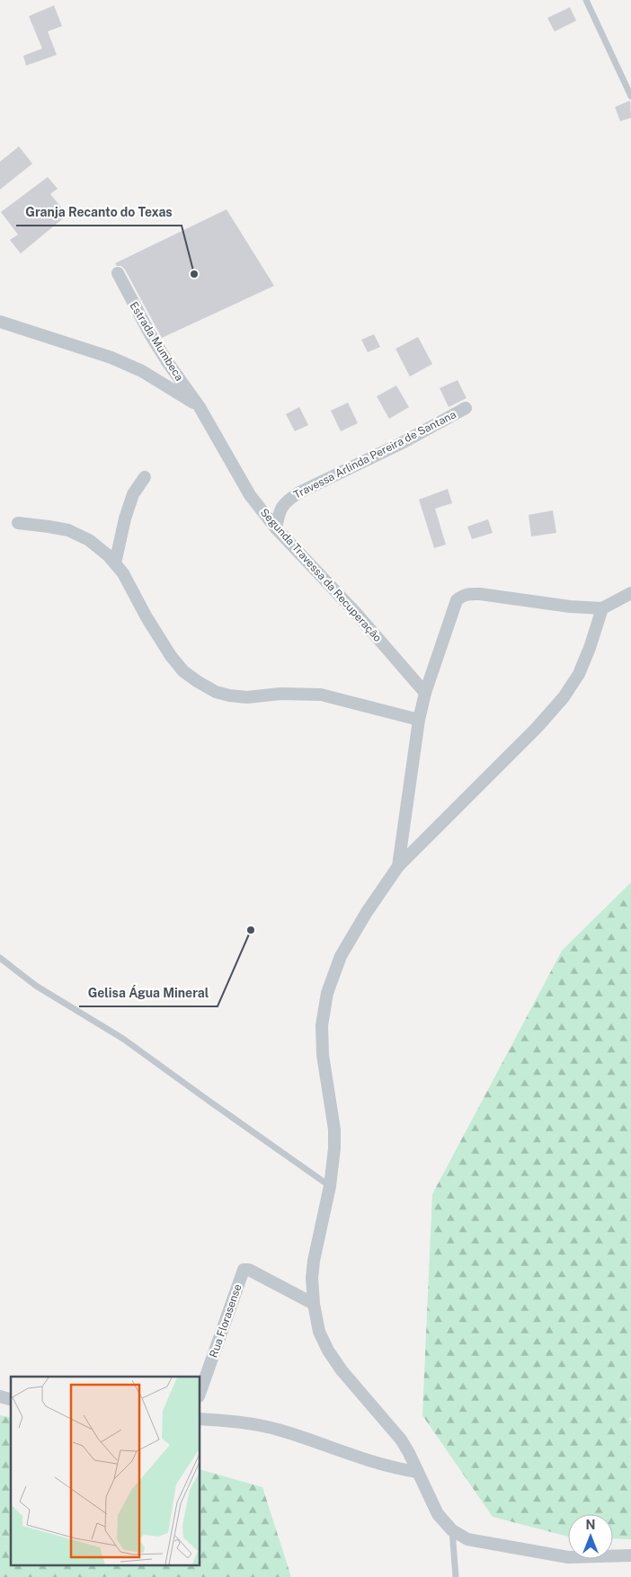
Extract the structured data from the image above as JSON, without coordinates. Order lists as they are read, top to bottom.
{
  "streets": {
    "street": [
      "Estrada Mumbeca",
      "Travessa Arlinda Pereira de Santana",
      "Segunda Travessa da Recuperação",
      "Rua Florasense"
    ]
  },
  "crossings": [
    ["Estrada Mumbeca", "Segunda Travessa da Recuperação"],
    ["Travessa Arlinda Pereira de Santana", "Segunda Travessa da Recuperação"]
  ],
  "places": ["Granja Recanto do Texas", "Gelisa Água Mineral"],
  "north": "top"
}
